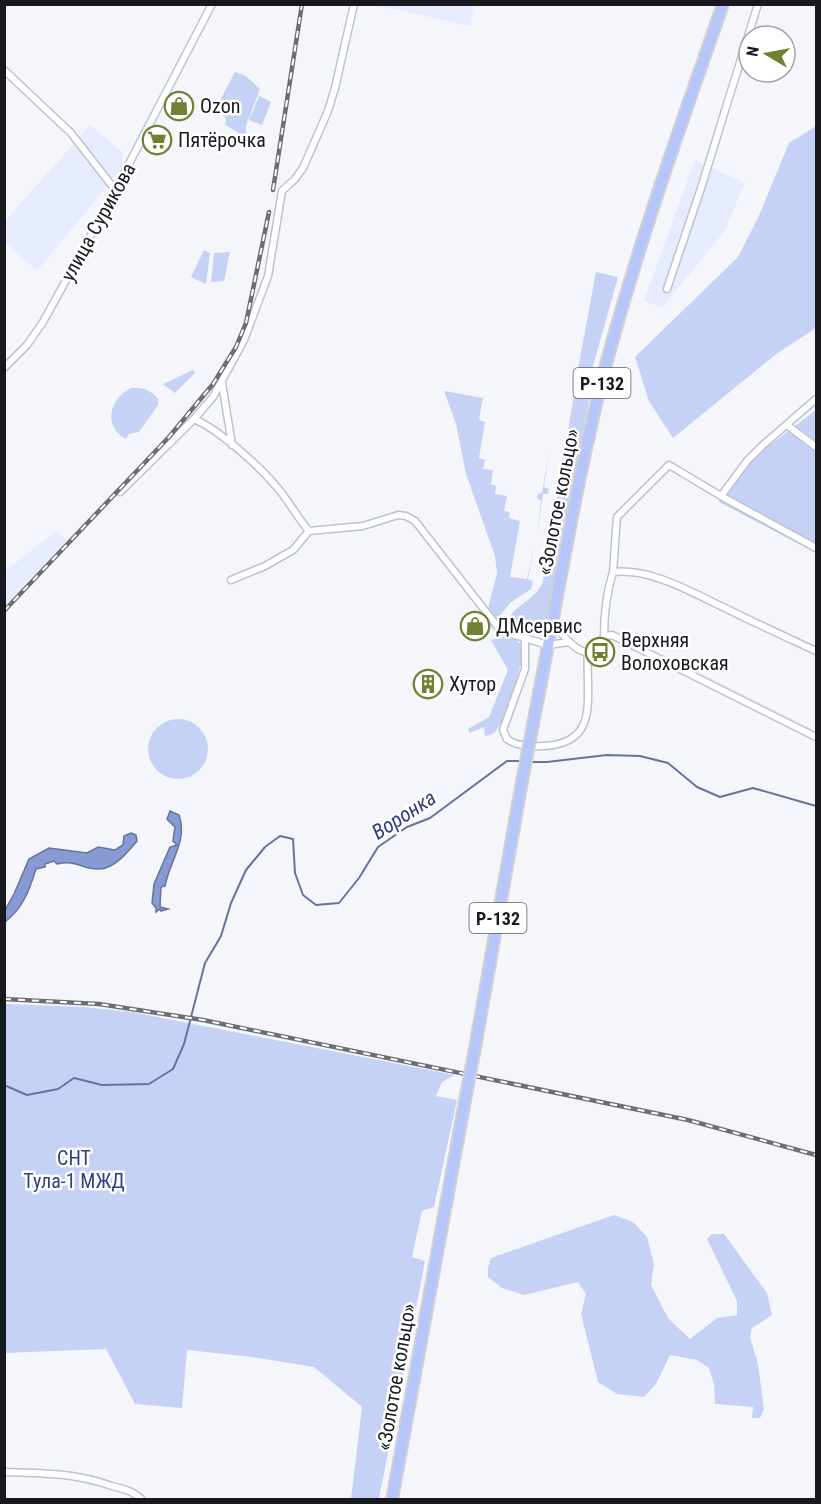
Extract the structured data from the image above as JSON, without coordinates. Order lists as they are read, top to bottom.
{
  "streets": {
    "main road": ["Р-132", "«Золотое кольцо»"],
    "street": ["улица Сурикова"]
  },
  "water": ["Воронка"],
  "parks": ["СНТ Тула-1 МЖД"],
  "places": {
    "shop": ["Ozon", "ДМсервис"],
    "supermarket": ["Пятёрочка"],
    "bus stop": ["Верхняя Волоховская"],
    "building": ["Хутор"]
  },
  "north": "left"
}
